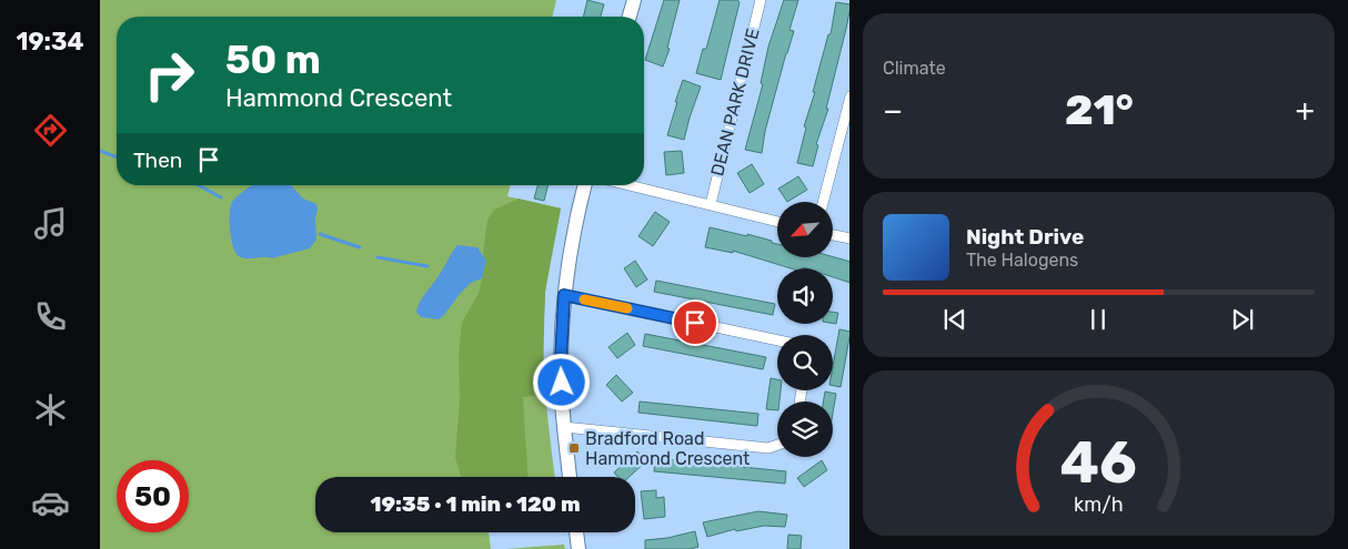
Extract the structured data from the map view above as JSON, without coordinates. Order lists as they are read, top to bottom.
{
  "streets": {
    "street": ["DEAN PARK DRIVE"]
  },
  "places": {
    "transit": ["Bradford Road Hammond Crescent"]
  },
  "north": "bottom left",
  "page": {
    "tabs": "19:34",
    "tile": "Climate",
    "turn": ["50 m", "Hammond Crescent"],
    "heat": ["−", "21°", "+"],
    "then": "Then",
    "song": ["Night Drive", "The Halogens"],
    "limit": "50",
    "trip": "19:35 · 1 min · 120 m",
    "gauge": ["46", "km/h"]
  }
}
